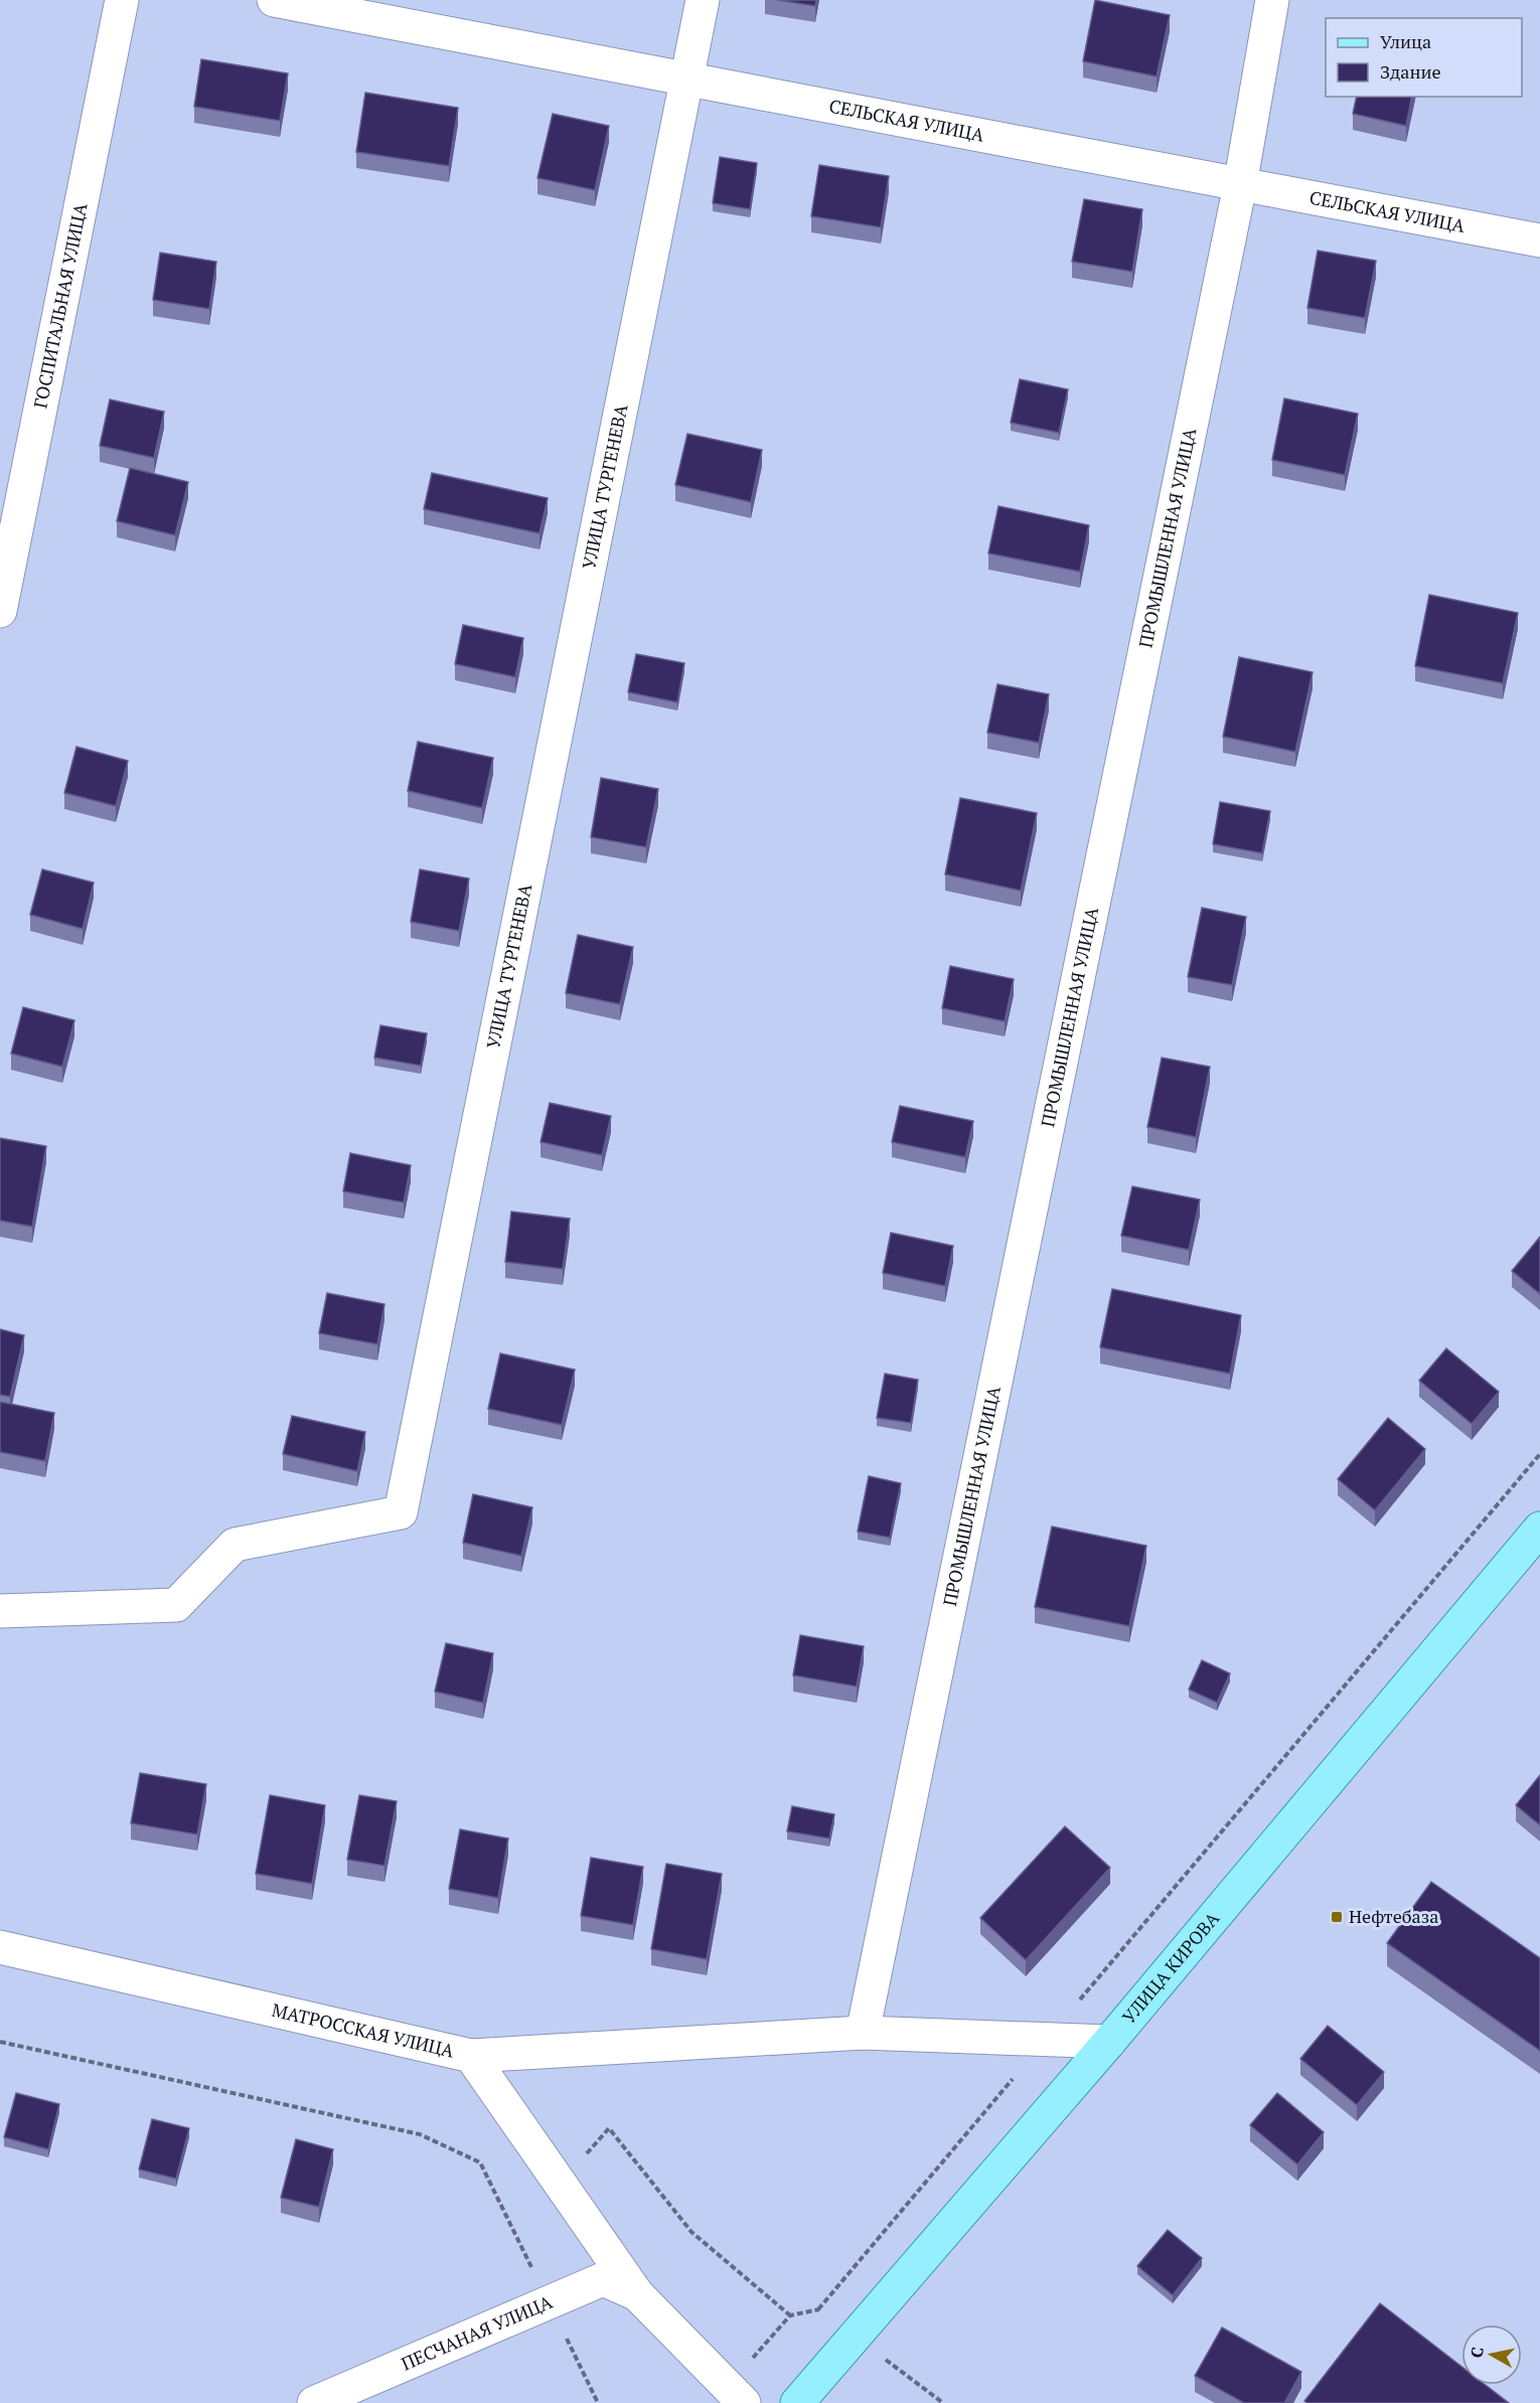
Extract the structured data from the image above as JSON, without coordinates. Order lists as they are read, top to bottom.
{
  "streets": {
    "main road": ["УЛИЦА КИРОВА"],
    "street": [
      "СЕЛЬСКАЯ УЛИЦА",
      "ГОСПИТАЛЬНАЯ УЛИЦА",
      "УЛИЦА ТУРГЕНЕВА",
      "ПРОМЫШЛЕННАЯ УЛИЦА",
      "МАТРОССКАЯ УЛИЦА",
      "ПЕСЧАНАЯ УЛИЦА"
    ]
  },
  "crossings": [
    ["СЕЛЬСКАЯ УЛИЦА", "УЛИЦА ТУРГЕНЕВА"],
    ["СЕЛЬСКАЯ УЛИЦА", "ПРОМЫШЛЕННАЯ УЛИЦА"],
    ["МАТРОССКАЯ УЛИЦА", "ПЕСЧАНАЯ УЛИЦА"]
  ],
  "places": {
    "transit": ["Нефтебаза"]
  },
  "legend": ["Улица", "Здание"],
  "north": "left"
}
